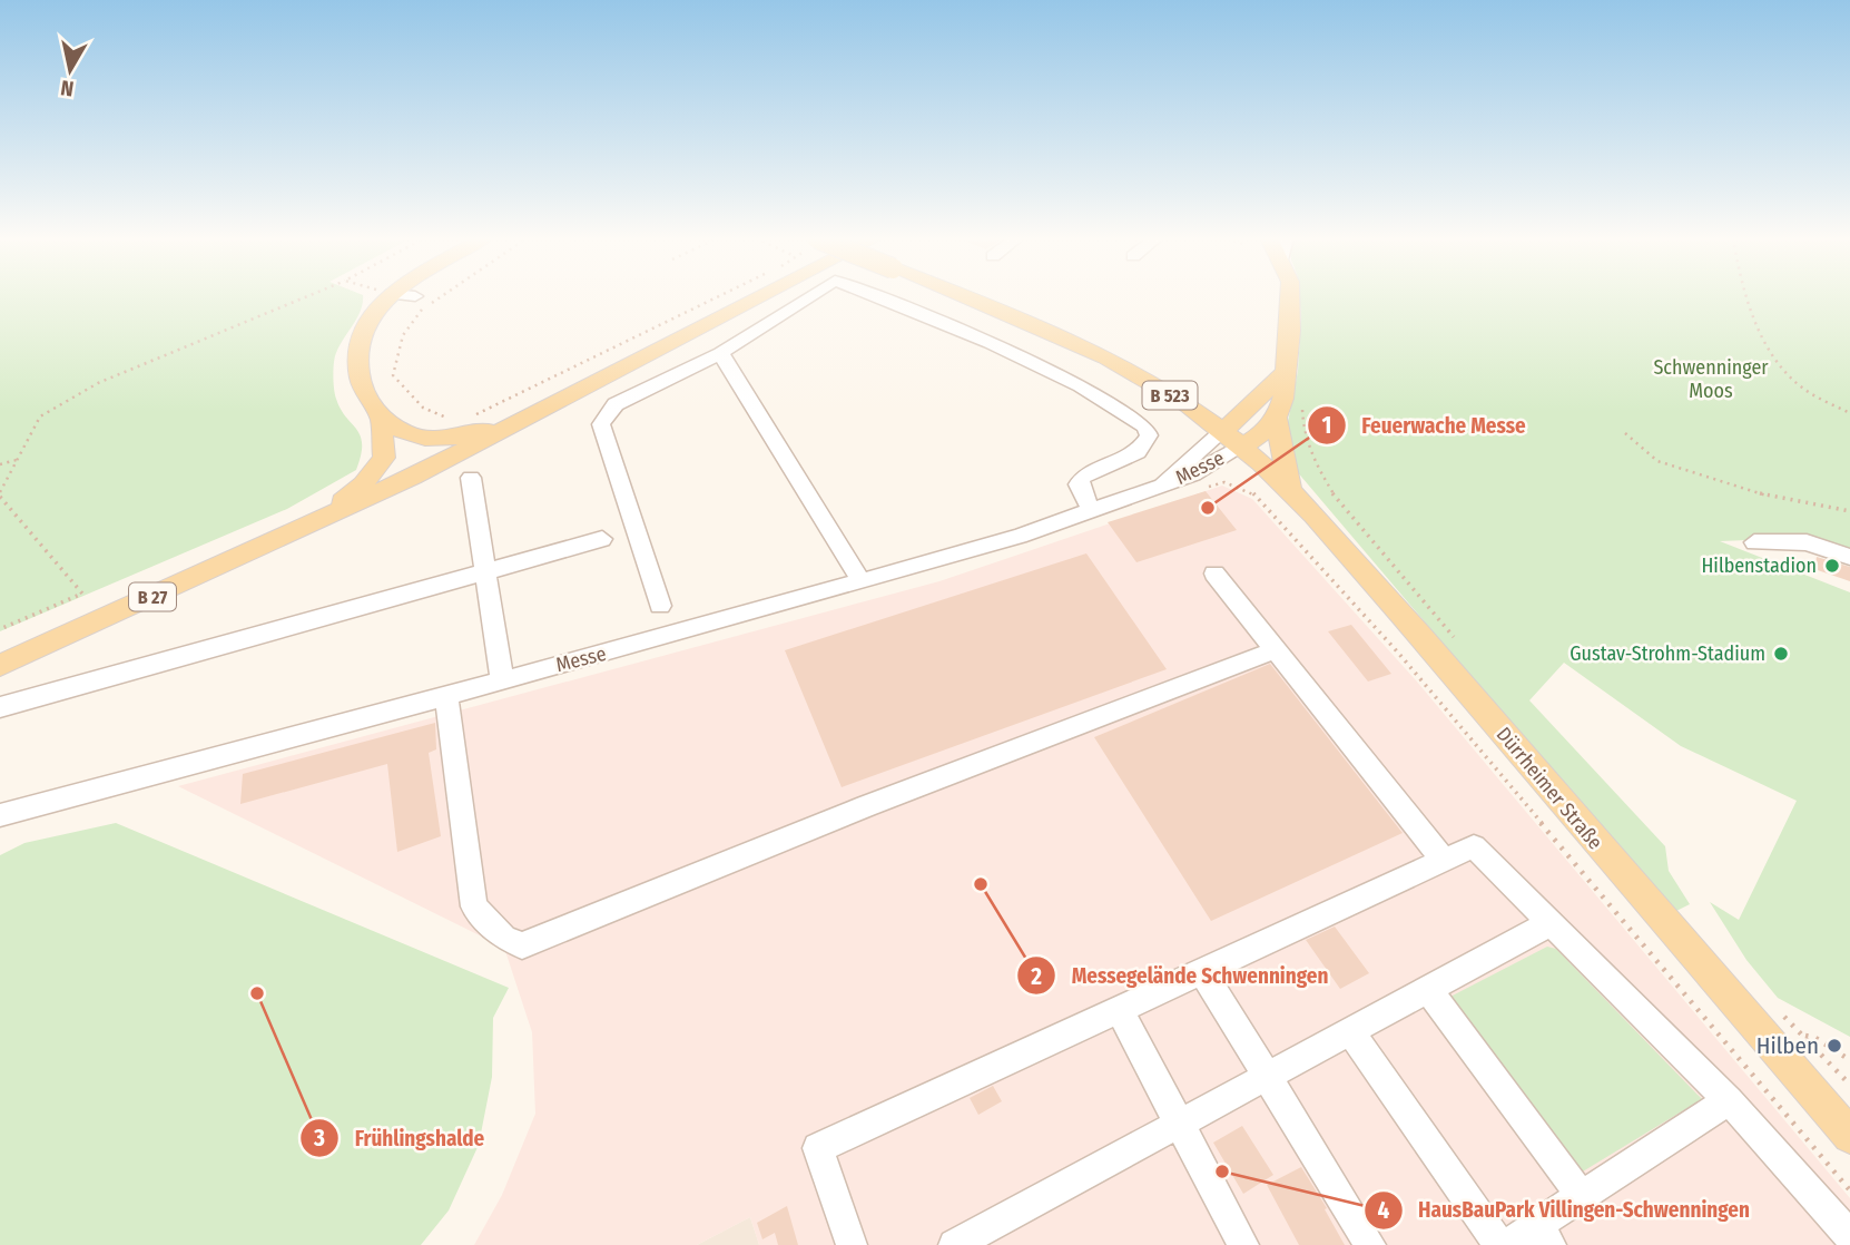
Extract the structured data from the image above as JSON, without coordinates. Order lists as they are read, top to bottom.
{
  "streets": {
    "main road": ["B 523", "B 27", "Dürrheimer Straße"],
    "street": ["Messe"]
  },
  "crossings": [
    ["B 523", "Messe"],
    ["B 523", "Dürrheimer Straße"],
    ["Messe", "Dürrheimer Straße"]
  ],
  "parks": ["Schwenninger Moos"],
  "places": [
    "Feuerwache Messe",
    "Hilbenstadion",
    "Gustav-Strohm-Stadium",
    "Messegelände Schwenningen",
    "Frühlingshalde",
    "Hilben",
    "HausBauPark Villingen-Schwenningen"
  ],
  "north": "bottom"
}
